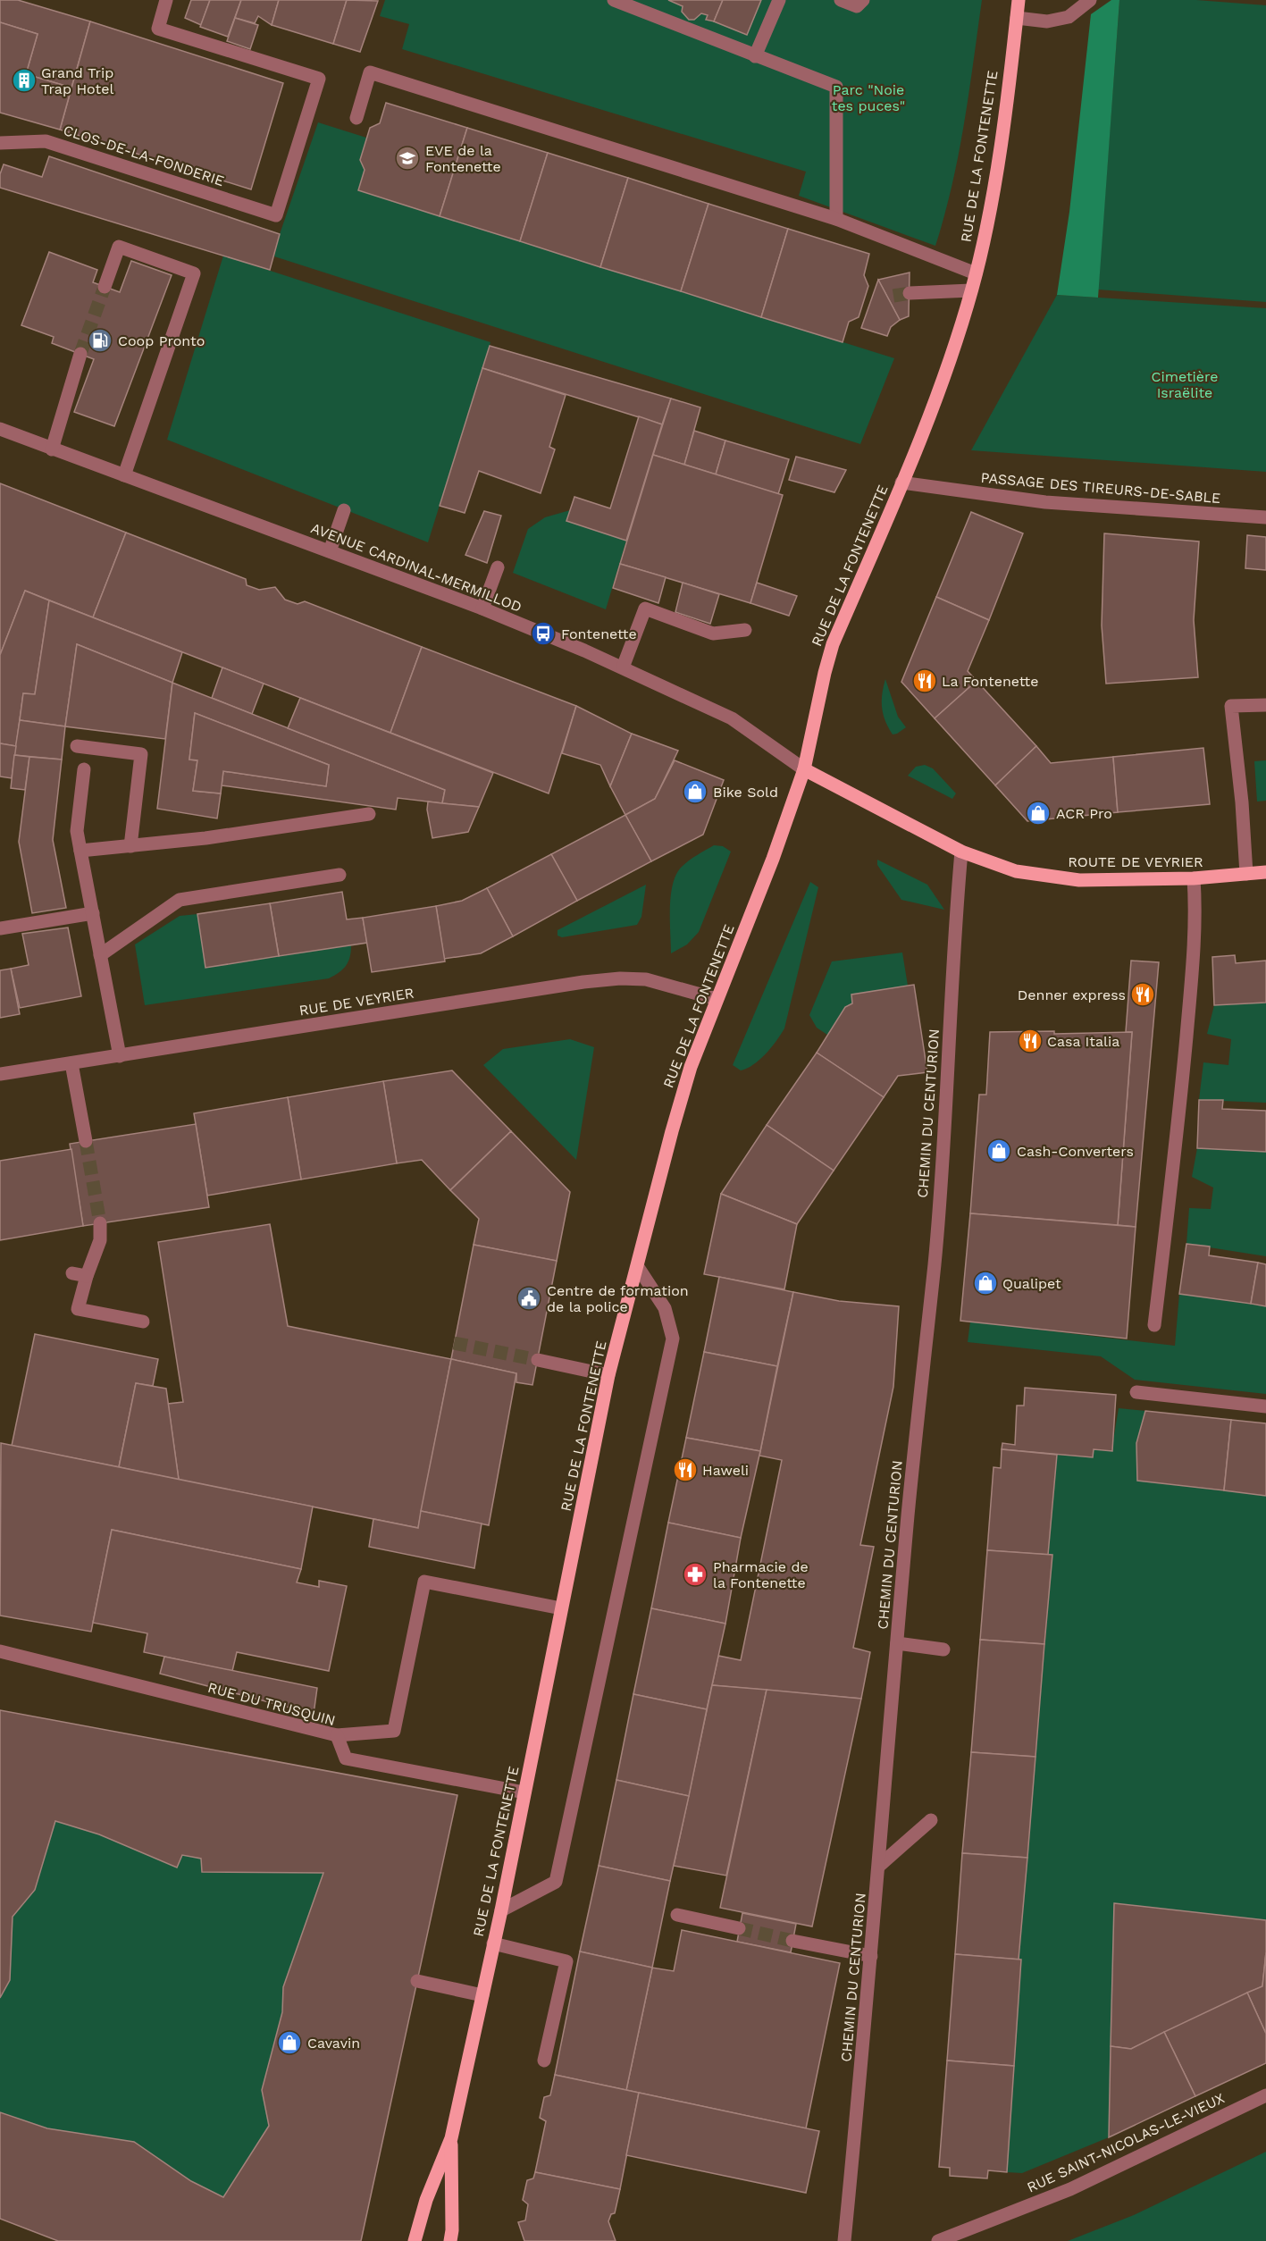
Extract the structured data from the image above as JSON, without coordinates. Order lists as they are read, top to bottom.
{
  "streets": {
    "main road": ["RUE DE LA FONTENETTE", "ROUTE DE VEYRIER"],
    "street": [
      "CLOS-DE-LA-FONDERIE",
      "PASSAGE DES TIREURS-DE-SABLE",
      "AVENUE CARDINAL-MERMILLOD",
      "RUE DE VEYRIER",
      "CHEMIN DU CENTURION",
      "RUE DU TRUSQUIN",
      "RUE SAINT-NICOLAS-LE-VIEUX"
    ]
  },
  "crossings": [
    ["RUE DE LA FONTENETTE", "PASSAGE DES TIREURS-DE-SABLE"],
    ["RUE DE LA FONTENETTE", "AVENUE CARDINAL-MERMILLOD"],
    ["RUE DE LA FONTENETTE", "ROUTE DE VEYRIER"],
    ["RUE DE LA FONTENETTE", "RUE DE VEYRIER"],
    ["RUE DE LA FONTENETTE", "RUE DU TRUSQUIN"],
    ["AVENUE CARDINAL-MERMILLOD", "ROUTE DE VEYRIER"],
    ["ROUTE DE VEYRIER", "CHEMIN DU CENTURION"]
  ],
  "parks": ["Parc \"Noie tes puces\"", "Cimetière Israëlite"],
  "places": {
    "building": ["Grand Trip Trap Hotel"],
    "school or university": ["EVE de la Fontenette"],
    "fuel station": ["Coop Pronto"],
    "bus stop": ["Fontenette"],
    "restaurant": [
      "La Fontenette",
      "Denner express",
      "Casa Italia",
      "Haweli"
    ],
    "shop": [
      "Bike Sold",
      "ACR Pro",
      "Cash-Converters",
      "Qualipet",
      "Cavavin"
    ],
    "public building": ["Centre de formation de la police"],
    "pharmacy": ["Pharmacie de la Fontenette"]
  }
}
